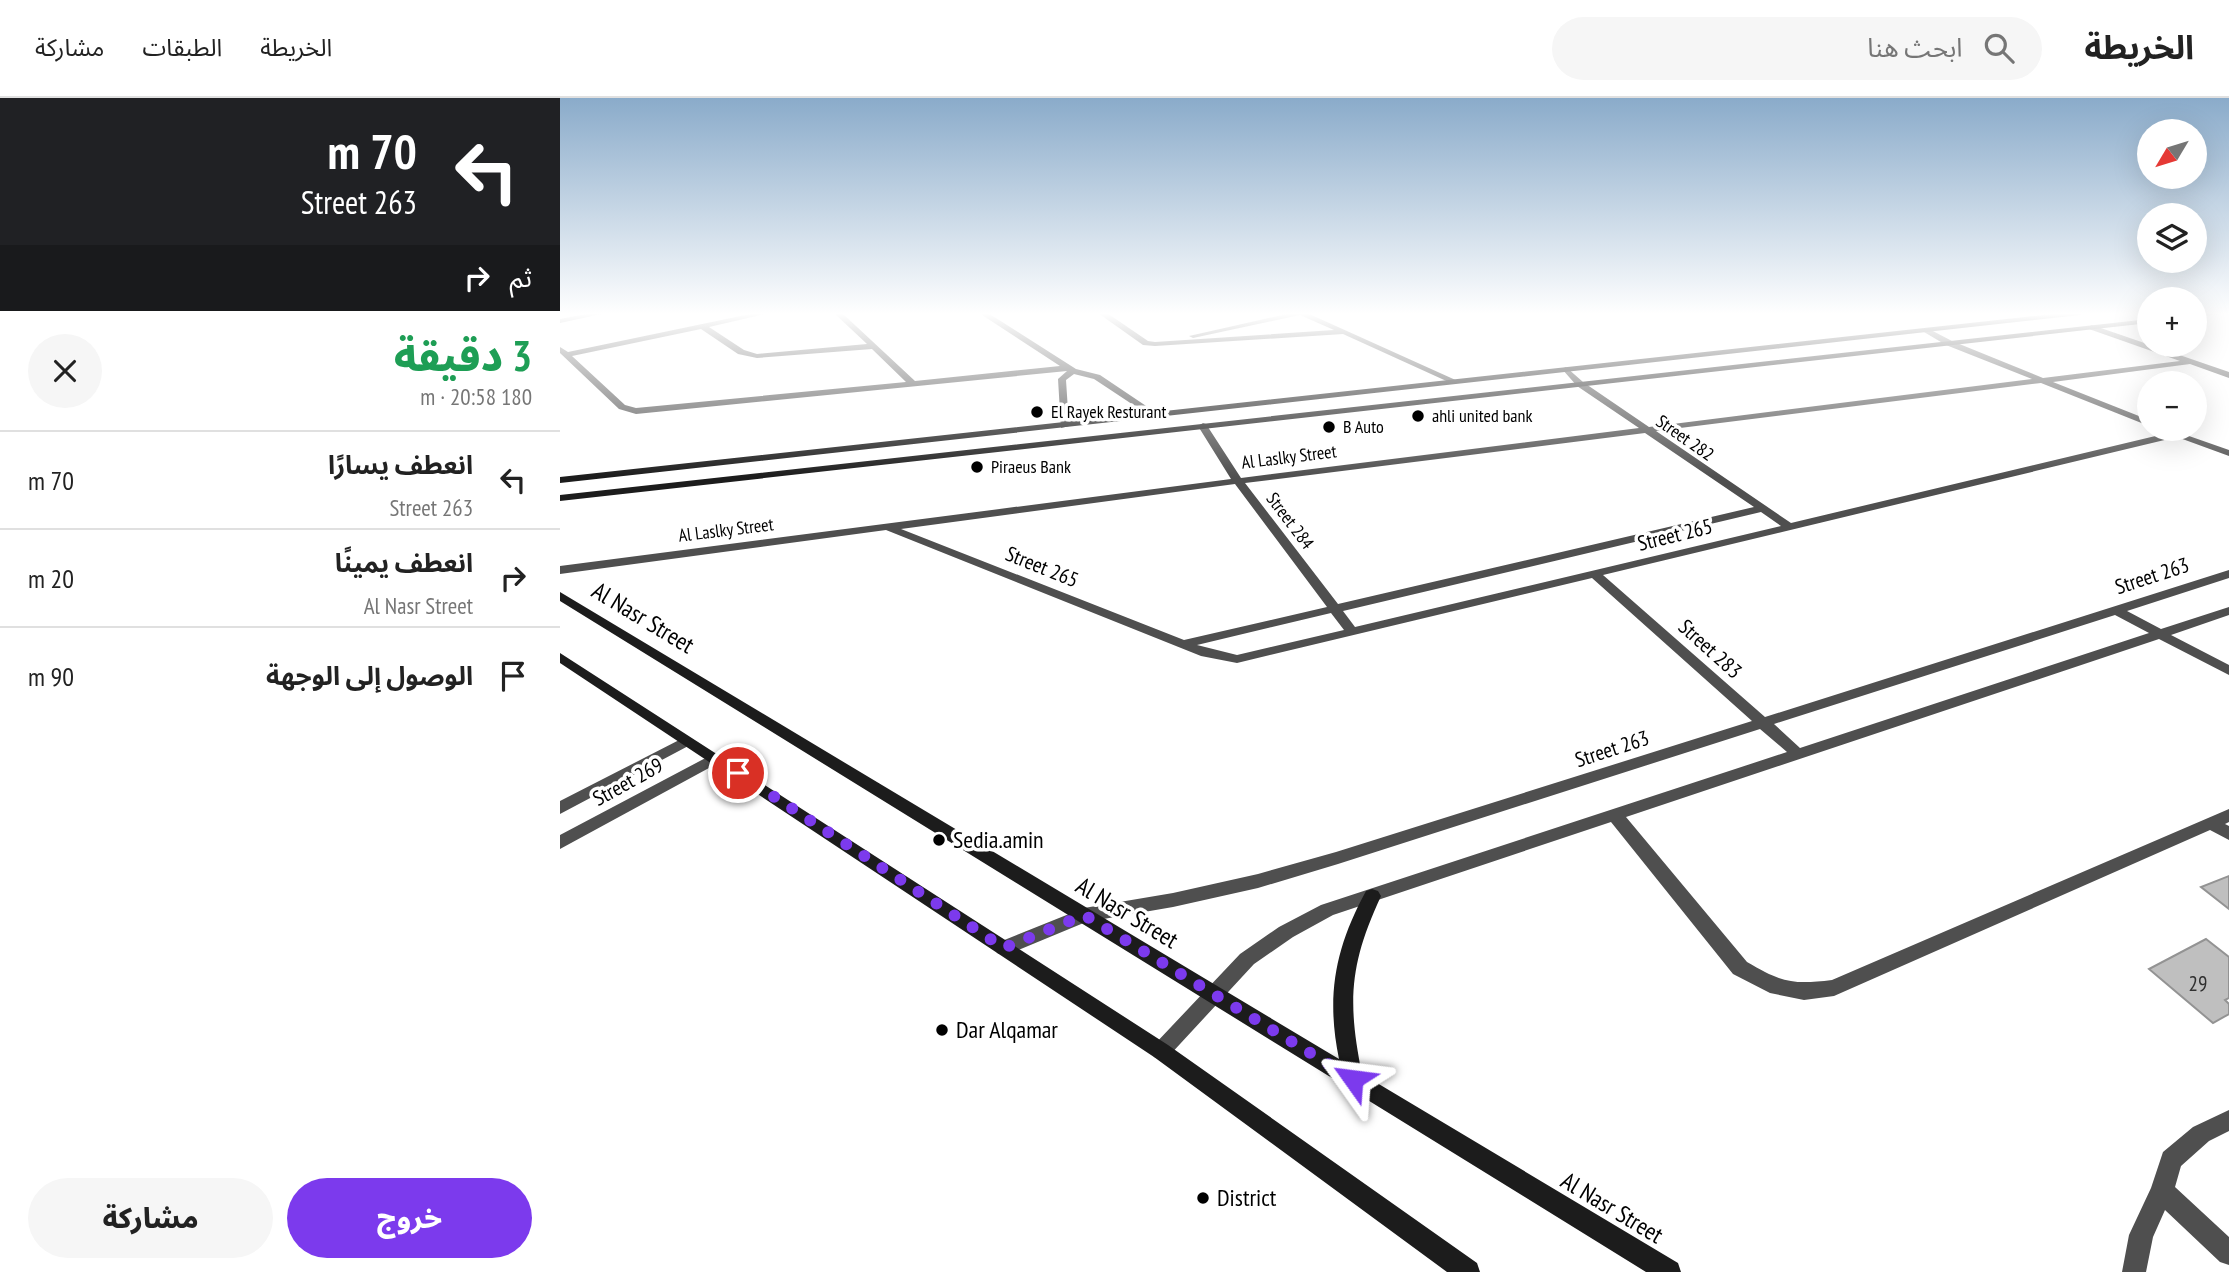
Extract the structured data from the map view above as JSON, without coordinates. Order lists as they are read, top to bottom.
{
  "streets": {
    "main road": ["Al Laslky Street", "Al Nasr Street"],
    "street": [
      "Street 282",
      "Street 284",
      "Street 265",
      "Street 263",
      "Street 283",
      "Street 269"
    ]
  },
  "crossings": [
    ["Street 282", "Al Laslky Street"],
    ["Street 282", "Street 265"],
    ["Al Laslky Street", "Street 284"],
    ["Al Laslky Street", "Street 265"],
    ["Street 284", "Street 265"],
    ["Street 265", "Street 283"],
    ["Street 263", "Al Nasr Street"],
    ["Street 263", "Street 283"]
  ],
  "places": [
    "El Rayek Resturant",
    "ahli united bank",
    "B Auto",
    "Piraeus Bank",
    "Sedia.amin",
    "Dar Alqamar",
    "District"
  ],
  "house_numbers": ["29"],
  "north": "bottom left",
  "page": {
    "header": "الخريطة",
    "search": "ابحث هنا",
    "nav": ["الخريطة", "الطبقات", "مشاركة"],
    "turn": ["70 m", "Street 263"],
    "map_buttons": ["+", "−"],
    "then": "ثم",
    "heading": ["3 دقيقة", "180 m · 20:58"],
    "list": [
      {
        "name": "انعطف يسارًا",
        "note": "Street 263",
        "value": "70 m"
      },
      {
        "name": "انعطف يمينًا",
        "note": "Al Nasr Street",
        "value": "20 m"
      },
      {
        "name": "الوصول إلى الوجهة",
        "value": "90 m"
      }
    ],
    "buttons": ["خروج", "مشاركة"]
  }
}
